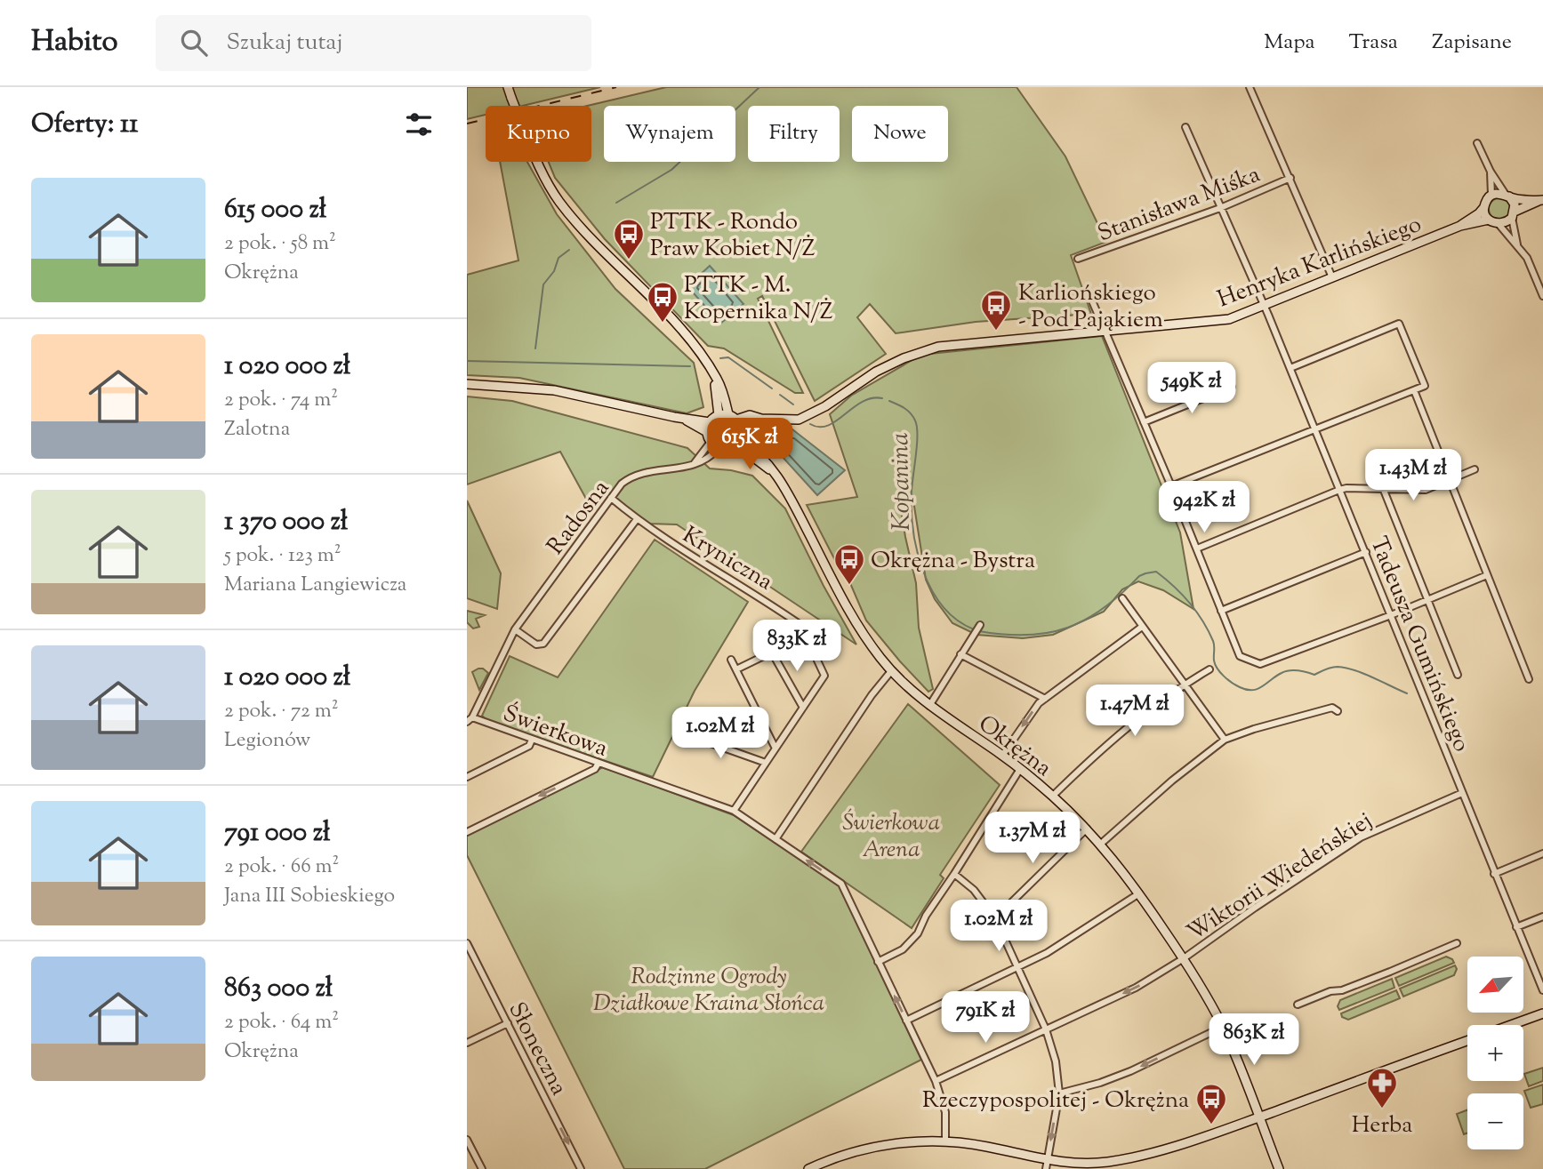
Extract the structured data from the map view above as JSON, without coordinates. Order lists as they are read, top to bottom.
{
  "streets": {
    "street": [
      "Stanisława Miśka",
      "Henryka Karlińskiego",
      "Radosna",
      "Kryniczna",
      "Tadeusza Gumińskiego",
      "Świerkowa",
      "Okrężna",
      "Wiktorii Wiedeńskiej",
      "Słoneczna"
    ]
  },
  "crossings": [
    ["Stanisława Miśka", "Tadeusza Gumińskiego"],
    ["Henryka Karlińskiego", "Radosna"],
    ["Henryka Karlińskiego", "Tadeusza Gumińskiego"],
    ["Henryka Karlińskiego", "Okrężna"],
    ["Radosna", "Kryniczna"],
    ["Radosna", "Świerkowa"],
    ["Radosna", "Okrężna"],
    ["Kryniczna", "Świerkowa"],
    ["Tadeusza Gumińskiego", "Wiktorii Wiedeńskiej"],
    ["Świerkowa", "Wiktorii Wiedeńskiej"],
    ["Okrężna", "Wiktorii Wiedeńskiej"]
  ],
  "one_way": ["Słoneczna"],
  "water": ["Kopanina"],
  "parks": ["Świerkowa Arena", "Rodzinne Ogrody Działkowe Kraina Słońca"],
  "places": {
    "bus stop": [
      "PTTK - Rondo Praw Kobiet N/Ż",
      "PTTK - M. Kopernika N/Ż",
      "Karliońskiego - Pod Pająkiem",
      "Okrężna - Bystra",
      "Rzeczypospolitej - Okrężna"
    ],
    "pharmacy": ["Herba"]
  },
  "north": "bottom left",
  "page": {
    "header": "Habito",
    "search": "Szukaj tutaj",
    "nav": ["Mapa", "Trasa", "Zapisane"],
    "heading": "Oferty: 11",
    "chip": [
      "Kupno",
      "Wynajem",
      "Filtry",
      "Nowe"
    ],
    "list": [
      {
        "name": "615 000 zł",
        "note": "2 pok. · 58 m² · Okrężna"
      },
      {
        "name": "1 020 000 zł",
        "note": "2 pok. · 74 m² · Zalotna"
      },
      {
        "name": "1 370 000 zł",
        "note": "5 pok. · 123 m² · Mariana Langiewicza"
      },
      {
        "name": "1 020 000 zł",
        "note": "2 pok. · 72 m² · Legionów"
      },
      {
        "name": "791 000 zł",
        "note": "2 pok. · 66 m² · Jana III Sobieskiego"
      },
      {
        "name": "863 000 zł",
        "note": "2 pok. · 64 m² · Okrężna"
      }
    ],
    "price": [
      "549K zł",
      "615K zł",
      "1.43M zł",
      "942K zł",
      "833K zł",
      "1.47M zł",
      "1.02M zł",
      "1.37M zł",
      "1.02M zł",
      "791K zł",
      "863K zł"
    ],
    "map_buttons": ["+", "−"]
  }
}
